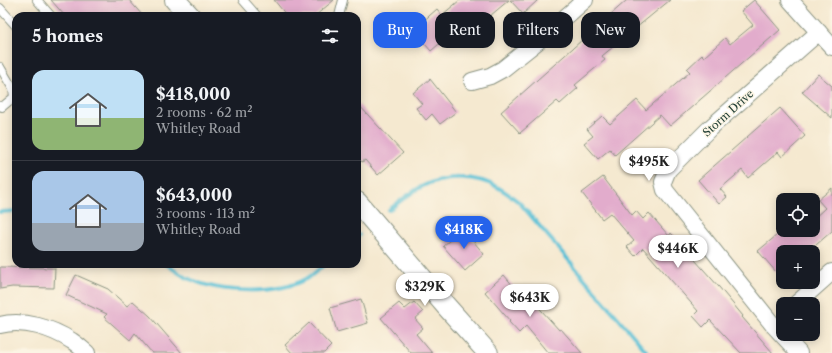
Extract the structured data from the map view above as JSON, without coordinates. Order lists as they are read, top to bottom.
{
  "streets": {
    "street": ["Storm Drive"]
  },
  "page": {
    "chip": [
      "Buy",
      "Rent",
      "Filters",
      "New"
    ],
    "heading": "5 homes",
    "list": [
      {
        "name": "$418,000",
        "note": "2 rooms · 62 m² · Whitley Road"
      },
      {
        "name": "$643,000",
        "note": "3 rooms · 113 m² · Whitley Road"
      }
    ],
    "price": [
      "$495K",
      "$418K",
      "$446K",
      "$329K",
      "$643K"
    ],
    "map_buttons": ["+", "−"]
  }
}
